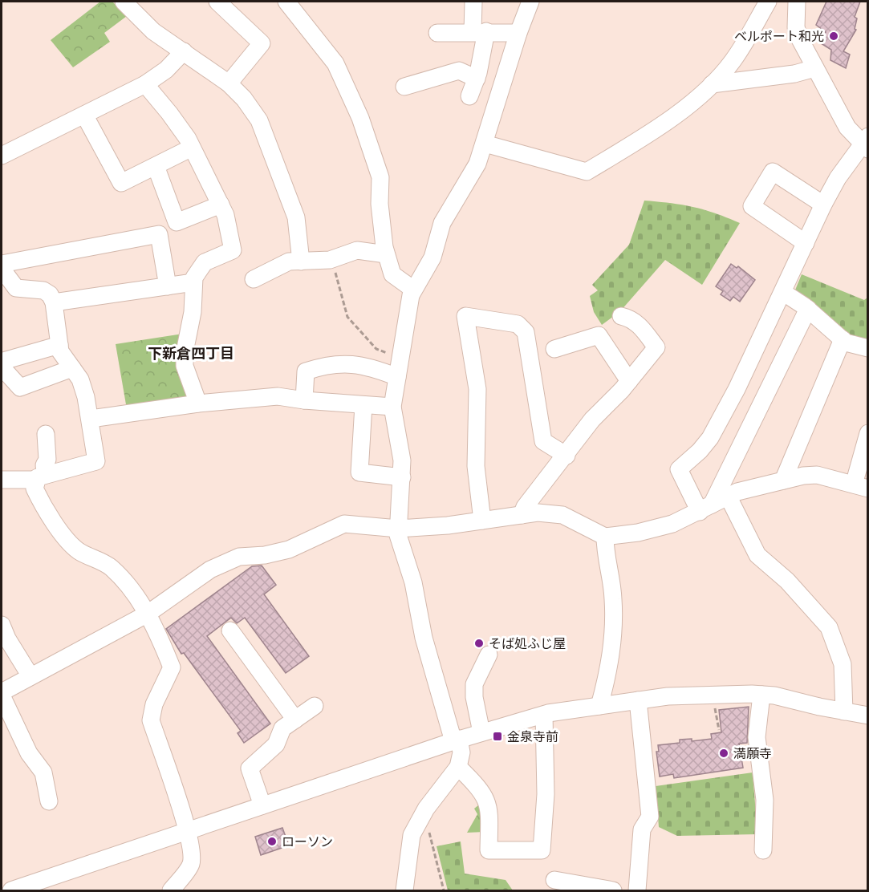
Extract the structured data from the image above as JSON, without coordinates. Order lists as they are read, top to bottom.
{
  "districts": ["下新倉四丁目"],
  "places": {
    "other": [
      "ベルポート和光",
      "そば処ふじ屋",
      "満願寺",
      "ローソン"
    ],
    "transit": ["金泉寺前"]
  }
}
